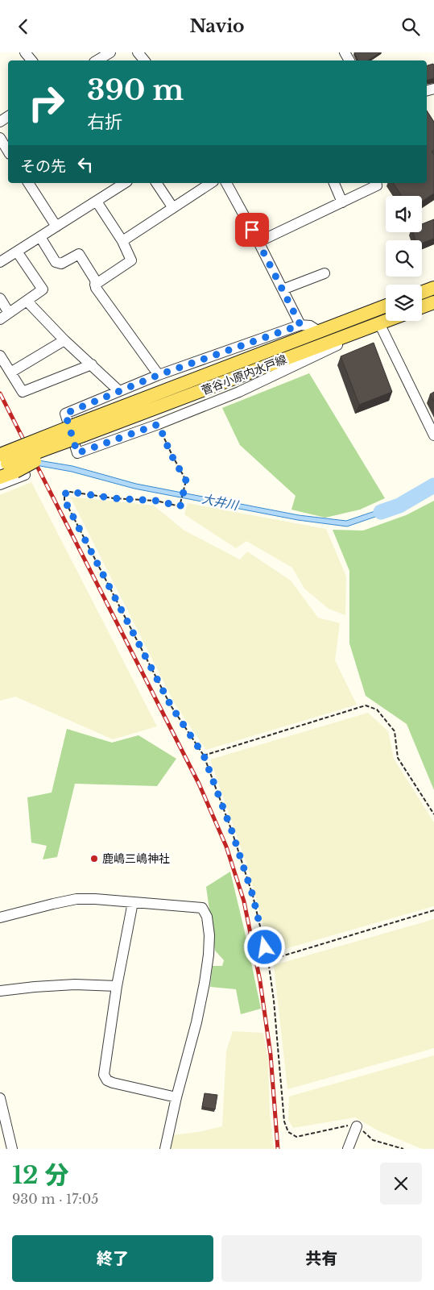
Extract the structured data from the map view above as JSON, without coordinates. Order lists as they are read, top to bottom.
{
  "streets": {
    "main road": ["菅谷小原内水戸線"]
  },
  "water": ["大井川"],
  "places": ["鹿嶋三嶋神社"],
  "page": {
    "header": "Navio",
    "turn": ["390 m", "右折"],
    "then": "その先",
    "heading": ["12 分", "930 m · 17:05"],
    "buttons": ["終了", "共有"]
  }
}
